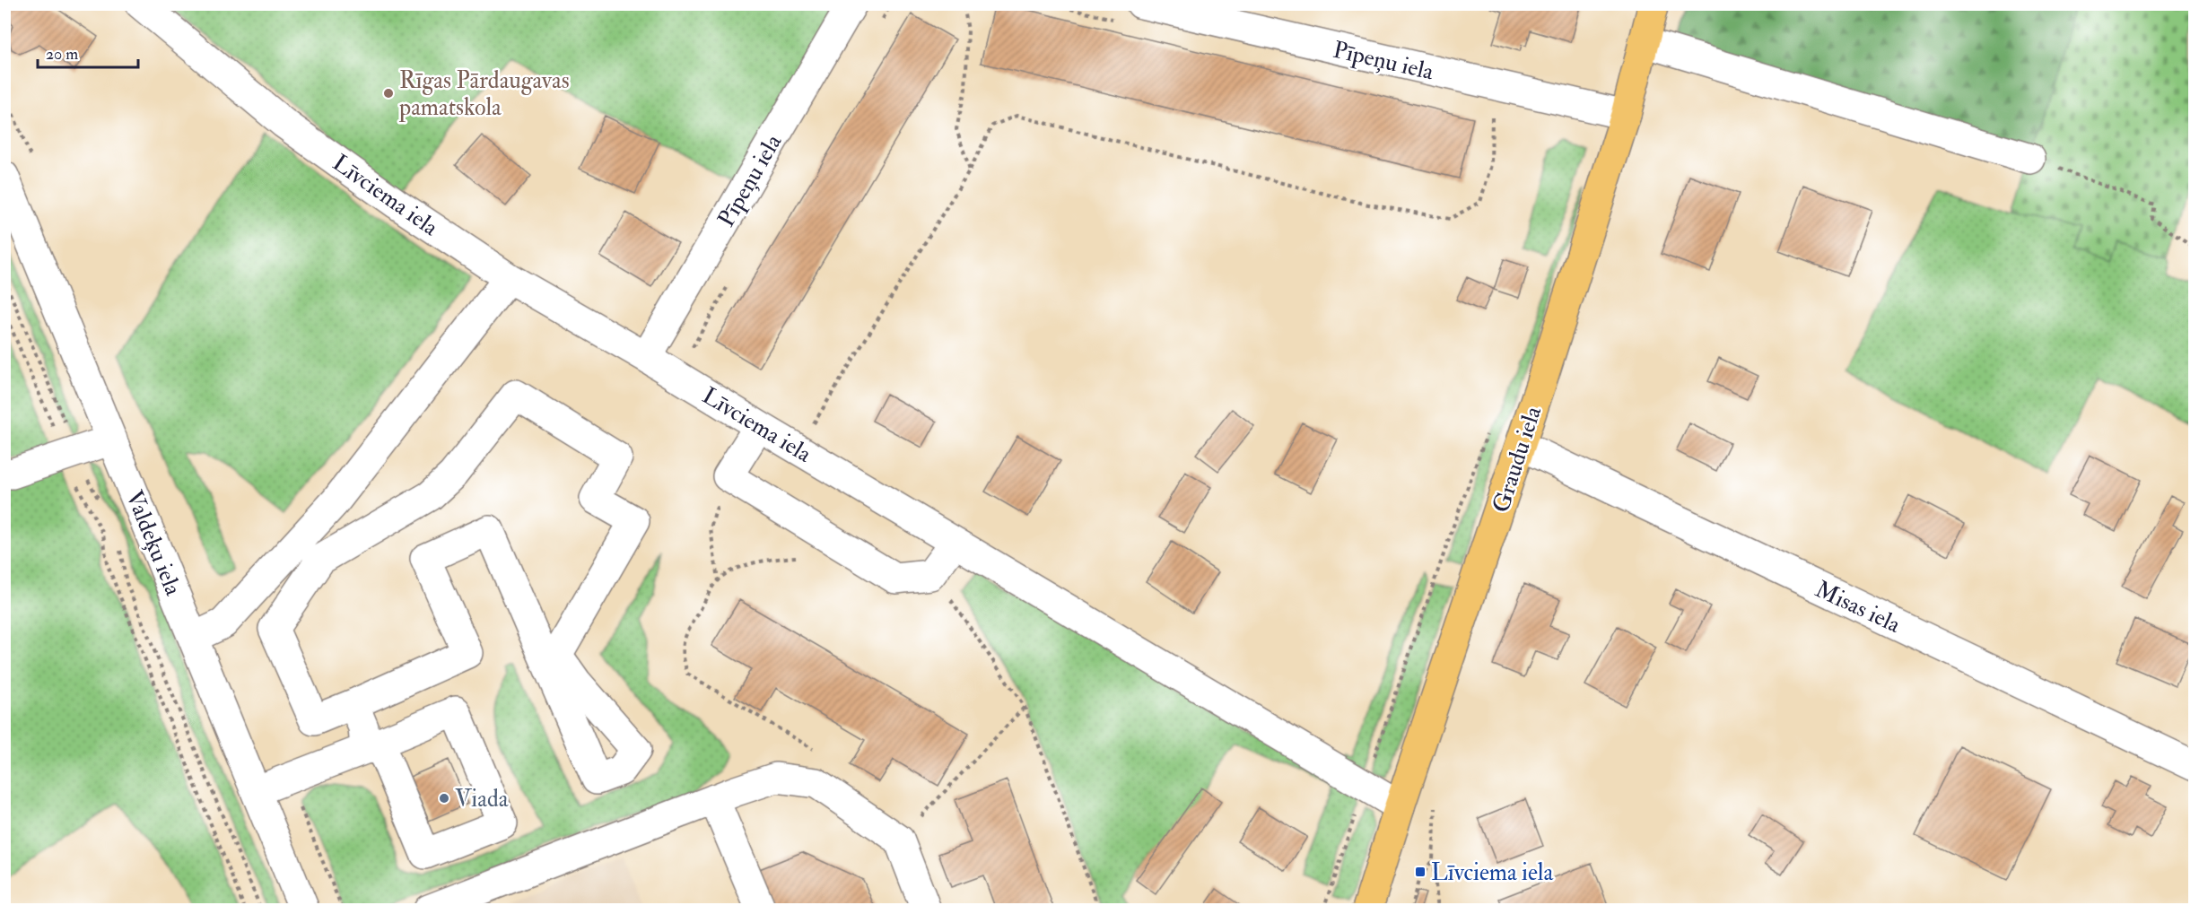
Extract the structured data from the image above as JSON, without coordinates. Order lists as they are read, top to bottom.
{
  "streets": {
    "main road": ["Graudu iela"],
    "street": [
      "Pīpeņu iela",
      "Līvciema iela",
      "Valdeķu iela",
      "Misas iela"
    ]
  },
  "crossings": [
    ["Pīpeņu iela", "Līvciema iela"],
    ["Pīpeņu iela", "Graudu iela"],
    ["Līvciema iela", "Graudu iela"],
    ["Graudu iela", "Misas iela"]
  ],
  "places": {
    "other": ["Rīgas Pārdaugavas pamatskola", "Viada"],
    "transit": ["Līvciema iela"]
  },
  "scale_bar": "20 m"
}
